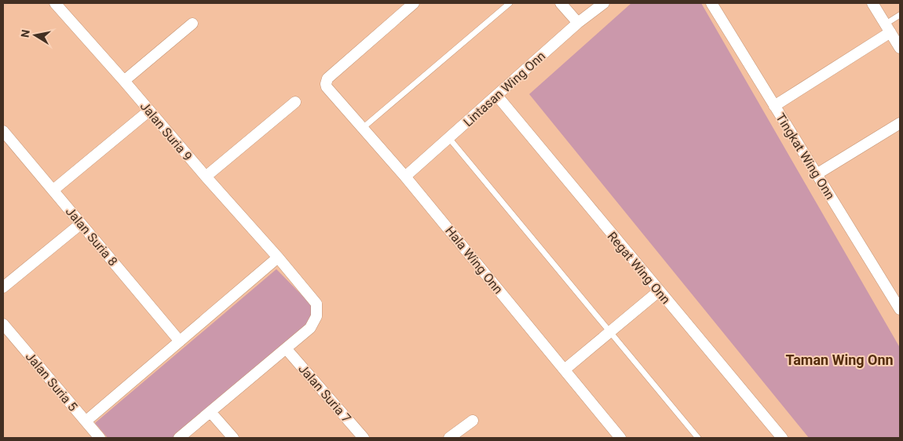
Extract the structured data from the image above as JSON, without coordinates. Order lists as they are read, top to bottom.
{
  "streets": {
    "street": [
      "Lintasan Wing Onn",
      "Jalan Suria 9",
      "Tingkat Wing Onn",
      "Jalan Suria 8",
      "Hala Wing Onn",
      "Regat Wing Onn",
      "Jalan Suria 5",
      "Jalan Suria 7"
    ]
  },
  "crossings": [
    ["Lintasan Wing Onn", "Hala Wing Onn"],
    ["Lintasan Wing Onn", "Regat Wing Onn"],
    ["Jalan Suria 9", "Jalan Suria 7"]
  ],
  "districts": ["Taman Wing Onn"],
  "north": "left"
}
